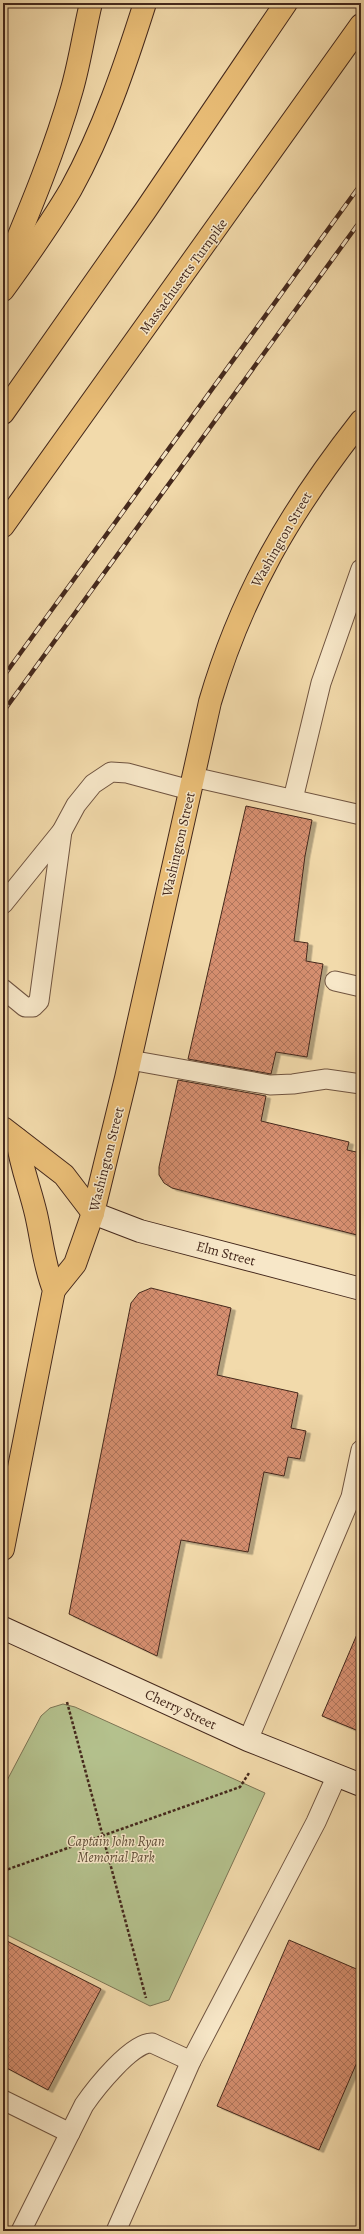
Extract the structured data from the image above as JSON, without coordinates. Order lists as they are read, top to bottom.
{
  "streets": {
    "main road": ["Massachusetts Turnpike", "Washington Street"],
    "street": ["Elm Street", "Cherry Street"]
  },
  "crossings": [
    ["Washington Street", "Elm Street"]
  ],
  "parks": ["Captain John Ryan Memorial Park"]
}
